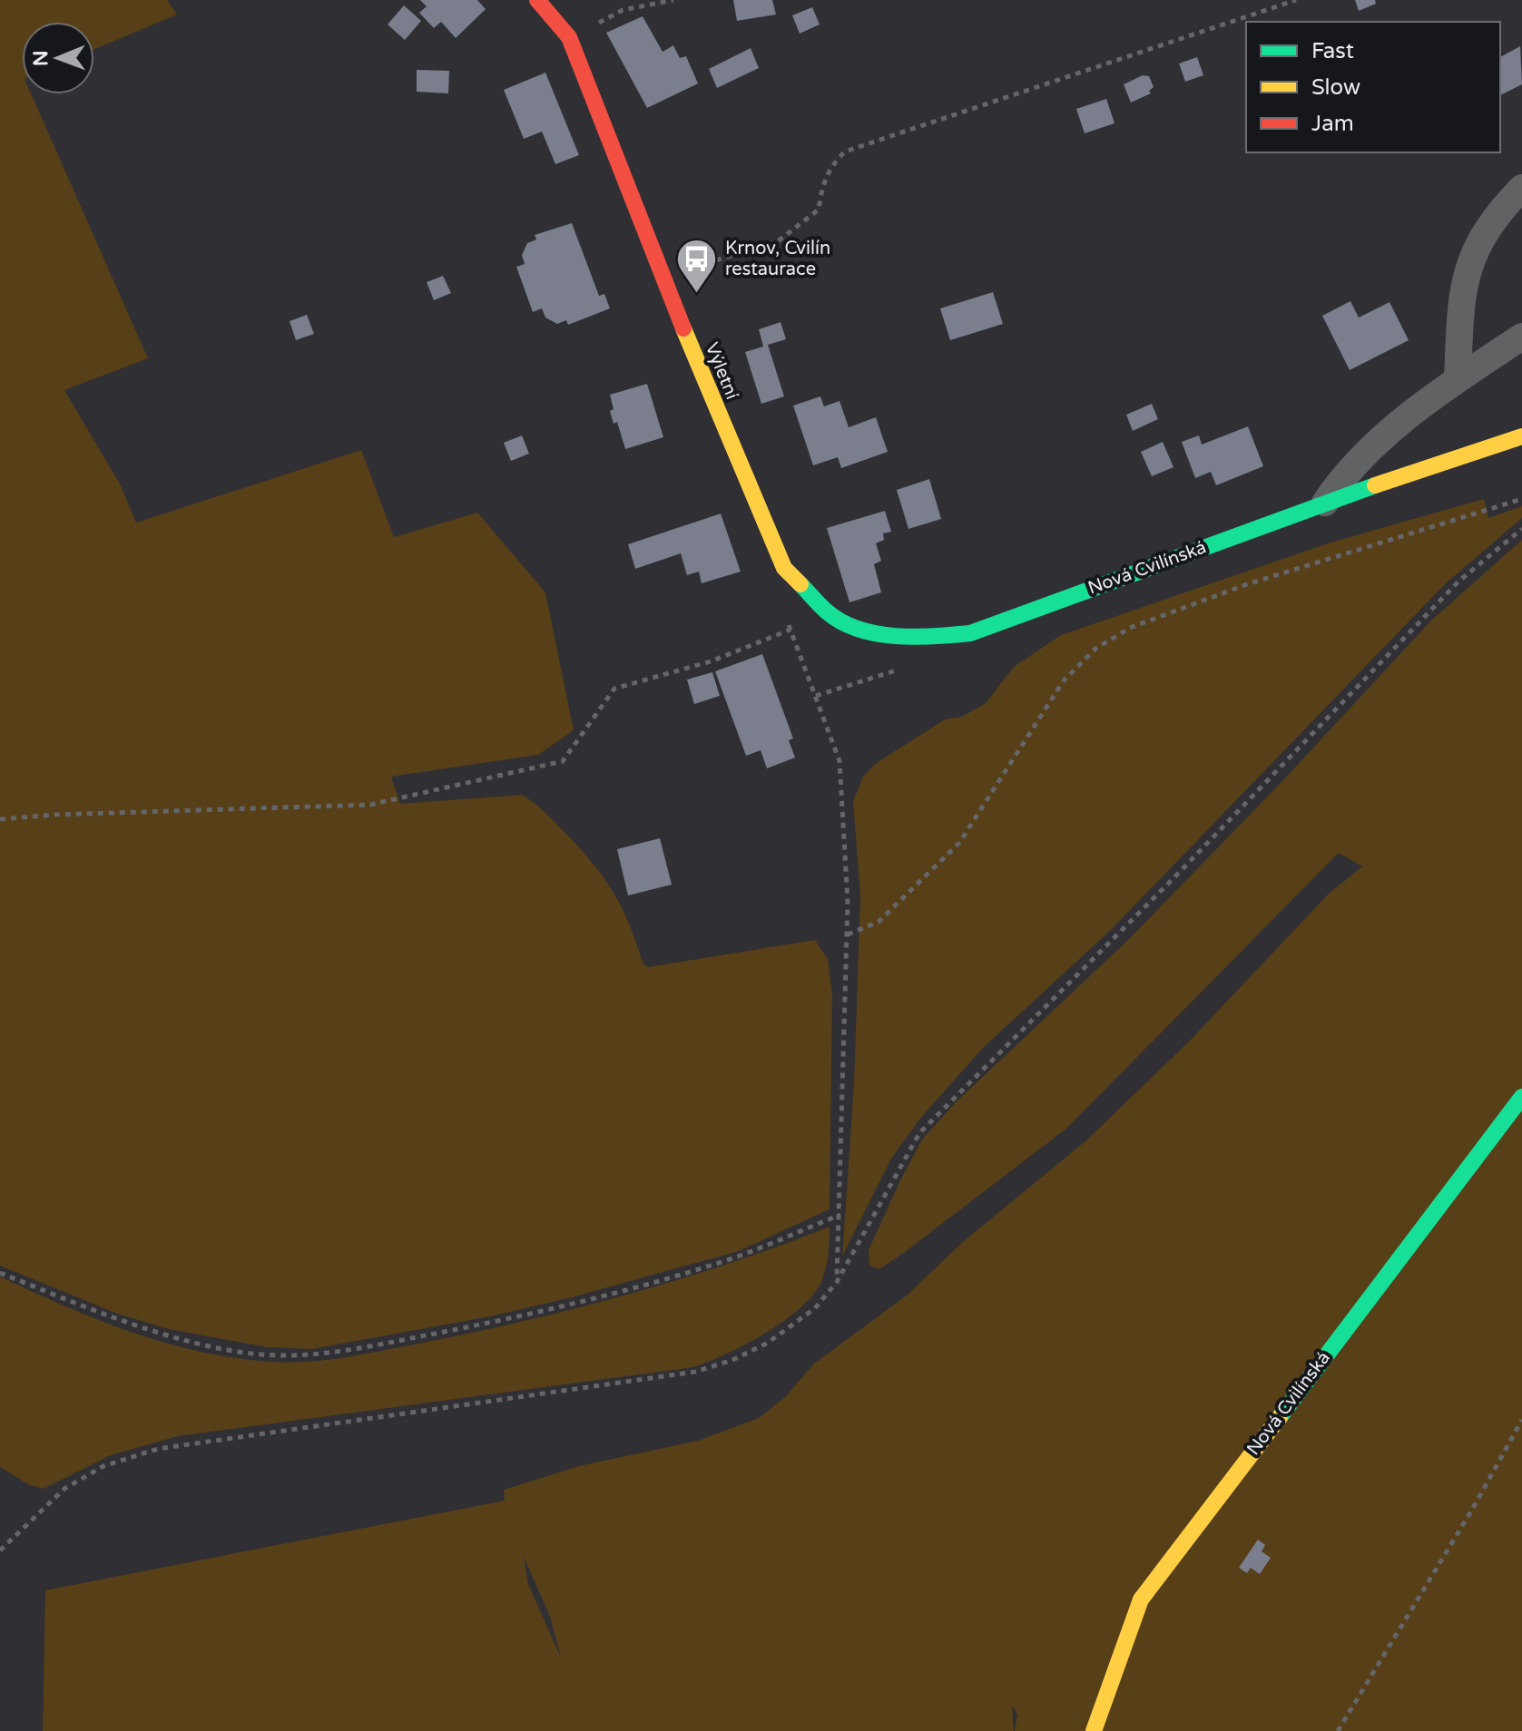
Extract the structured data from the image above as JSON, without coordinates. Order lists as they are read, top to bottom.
{
  "streets": {
    "street": ["Výletní", "Nová Cvilínská"]
  },
  "crossings": [
    ["Výletní", "Nová Cvilínská"]
  ],
  "places": {
    "bus stop": ["Krnov, Cvilín restaurace"]
  },
  "legend": ["Fast", "Slow", "Jam"],
  "north": "left"
}
